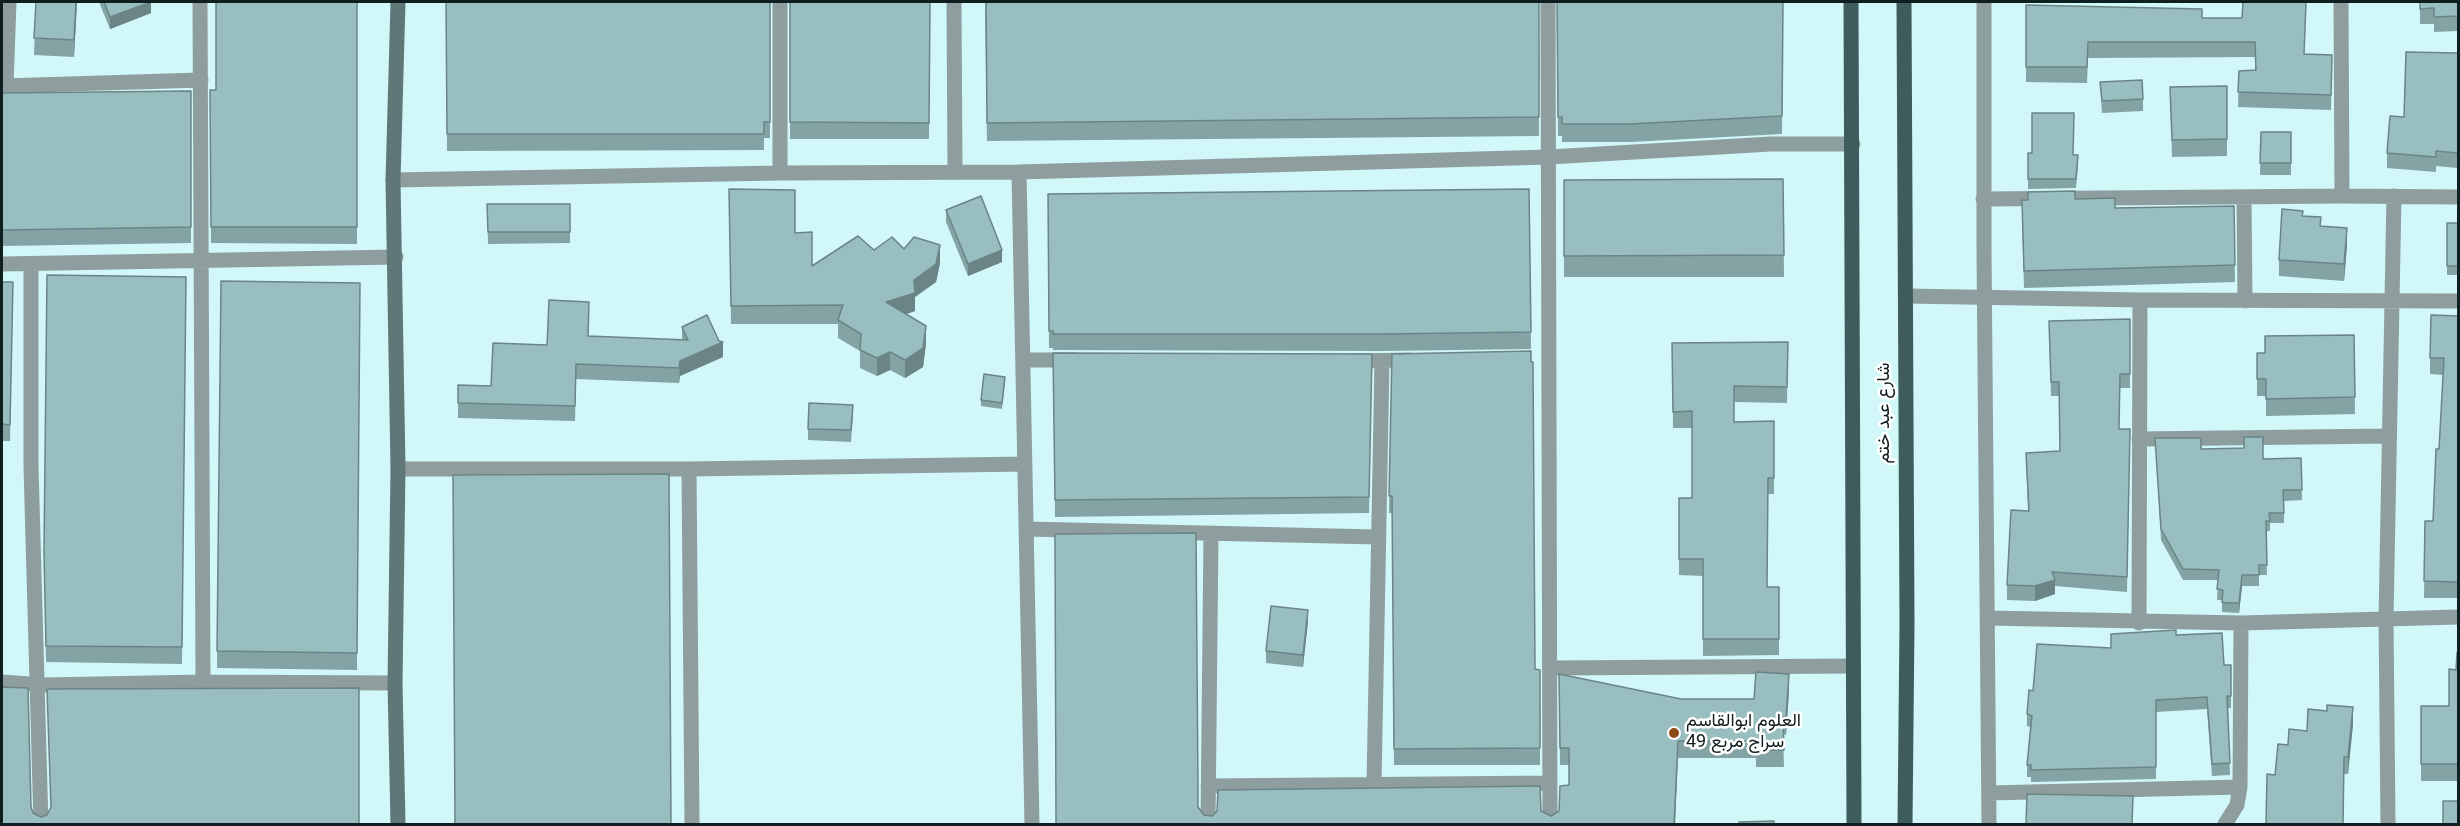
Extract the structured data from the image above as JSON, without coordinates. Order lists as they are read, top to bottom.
{
  "streets": {
    "main road": ["شارع عبد ختم"]
  },
  "places": ["العلوم ابوالقاسم سراج مربع 49"]
}
